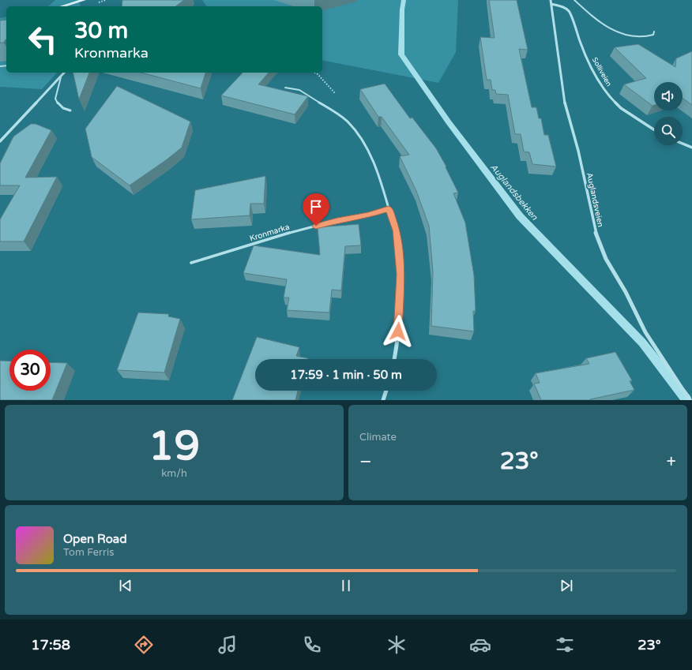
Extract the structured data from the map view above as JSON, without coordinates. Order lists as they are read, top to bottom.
{
  "streets": {
    "street": ["Solliveien", "Auglandsveien"],
    "lane": ["Kronmarka"]
  },
  "crossings": [
    ["Solliveien", "Auglandsveien"]
  ],
  "water": ["Auglandsbekken"],
  "page": {
    "turn": ["30 m", "Kronmarka"],
    "limit": "30",
    "trip": "17:59 · 1 min · 50 m",
    "tile": [
      ["19", "km/h"],
      "Climate"
    ],
    "heat": ["−", "23°", "+"],
    "song": ["Open Road", "Tom Ferris"],
    "tabs": ["17:58", "23°"]
  }
}
